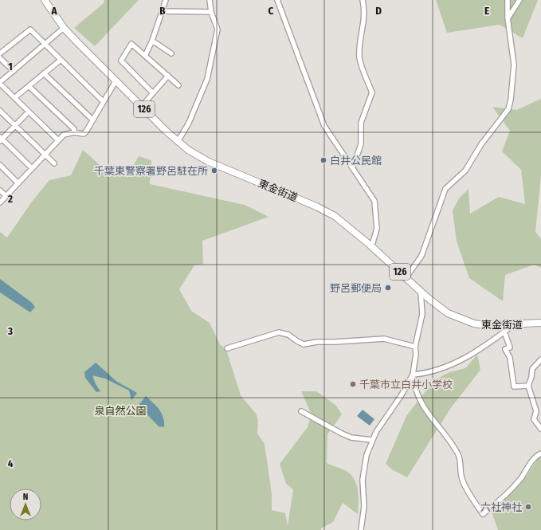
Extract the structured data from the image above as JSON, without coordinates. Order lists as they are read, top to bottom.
{
  "streets": {
    "highway": ["126", "東金街道"]
  },
  "parks": ["泉自然公園"],
  "places": [
    "白井公民館",
    "千葉東警察署野呂駐在所",
    "野呂郵便局",
    "千葉市立白井小学校",
    "六社神社"
  ],
  "north": "top",
  "grid": {
    "columns": [
      "A",
      "B",
      "C",
      "D",
      "E"
    ],
    "rows": [
      "1",
      "2",
      "3",
      "4"
    ]
  }
}
